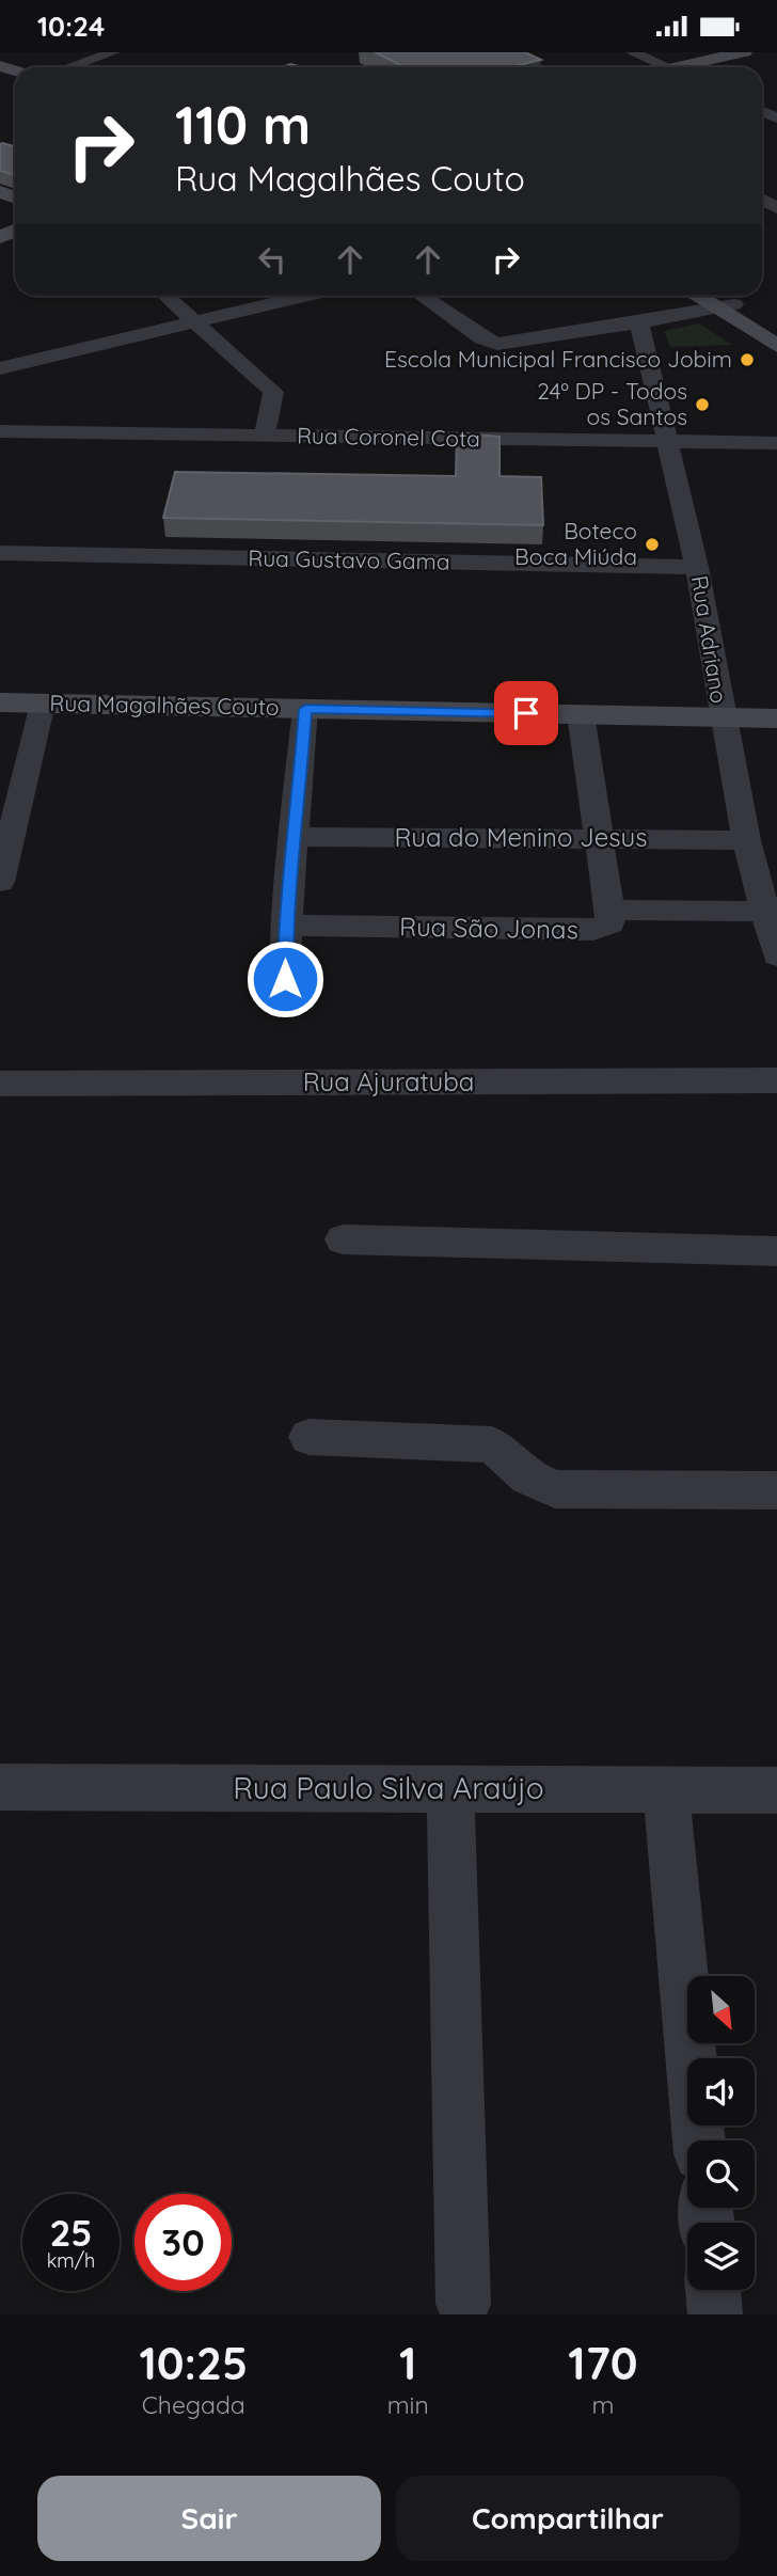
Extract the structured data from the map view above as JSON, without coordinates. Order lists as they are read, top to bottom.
{
  "streets": {
    "street": [
      "Rua Coronel Cota",
      "Rua Gustavo Gama",
      "Rua Adriano",
      "Rua Magalhães Couto",
      "Rua do Menino Jesus",
      "Rua São Jonas",
      "Rua Ajuratuba",
      "Rua Paulo Silva Araújo"
    ]
  },
  "crossings": [
    ["Rua Coronel Cota", "Rua Adriano"],
    ["Rua Gustavo Gama", "Rua Adriano"],
    ["Rua Adriano", "Rua Magalhães Couto"],
    ["Rua Adriano", "Rua do Menino Jesus"],
    ["Rua Adriano", "Rua São Jonas"]
  ],
  "places": ["Escola Municipal Francisco Jobim", "24º DP - Todos os Santos", "Boteco Boca Miúda"],
  "north": "bottom right",
  "page": {
    "status": "10:24",
    "turn": ["110 m", "Rua Magalhães Couto"],
    "speed": "25 km/h",
    "limit": "30",
    "eta": [
      "10:25",
      "Chegada",
      "1",
      "min",
      "170",
      "m"
    ],
    "buttons": ["Sair", "Compartilhar"]
  }
}
